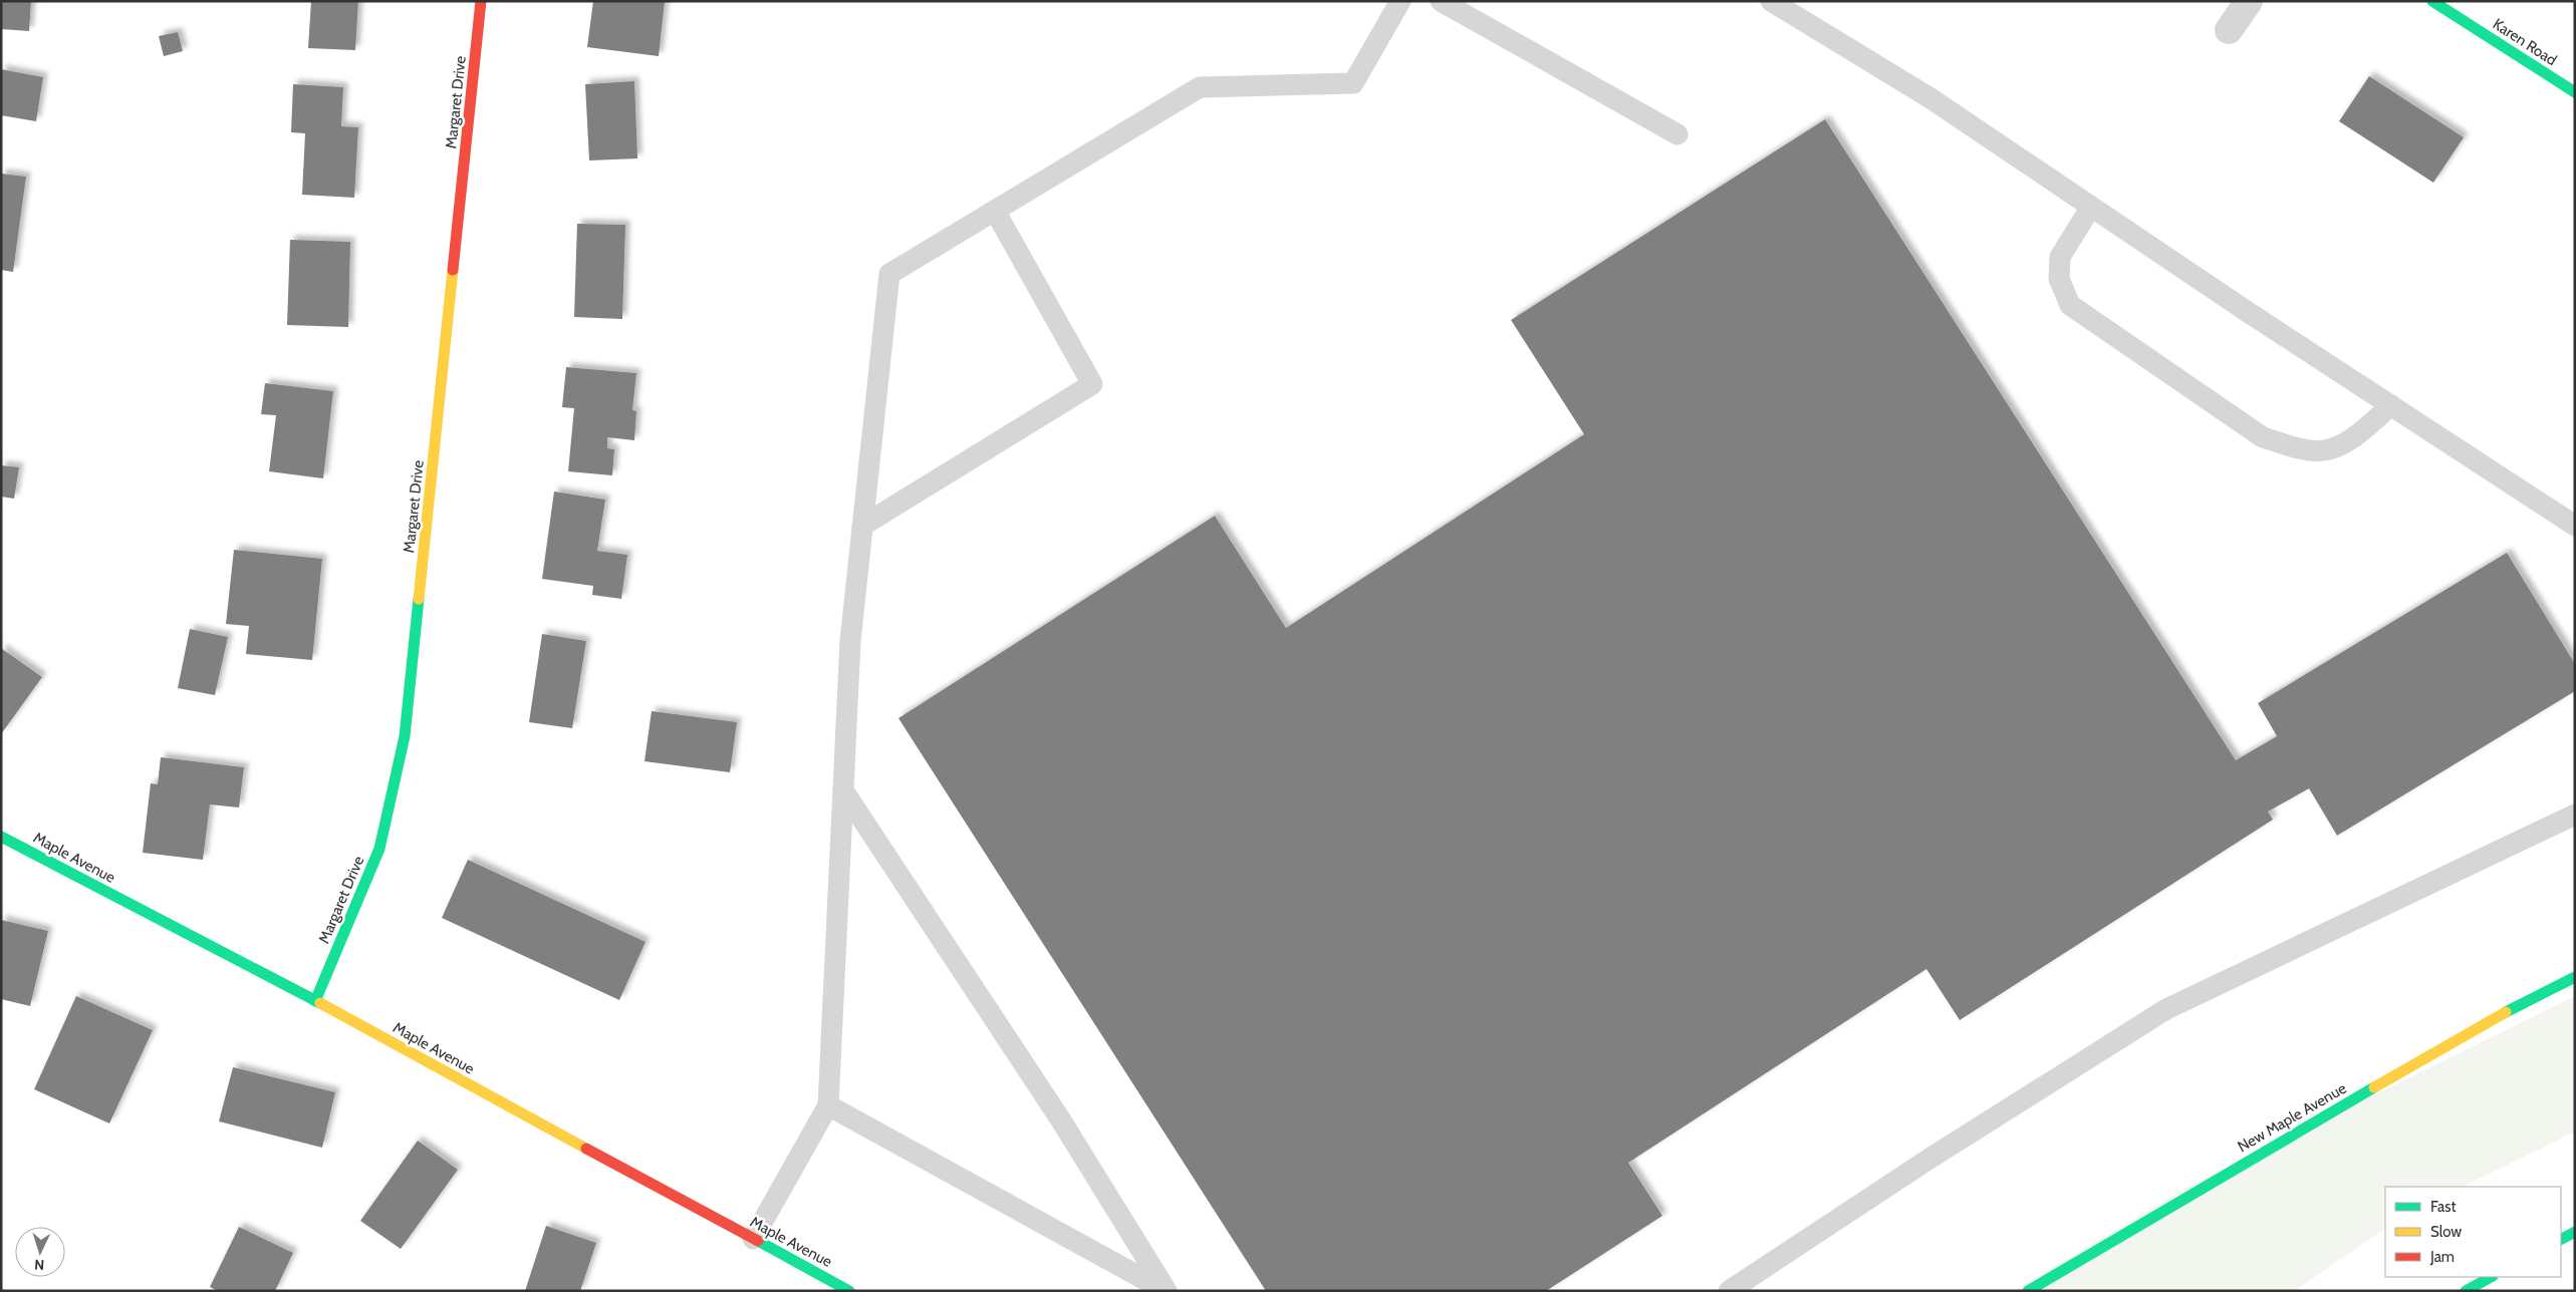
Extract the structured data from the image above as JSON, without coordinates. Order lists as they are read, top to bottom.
{
  "streets": {
    "main road": [
      "Karen Road",
      "Margaret Drive",
      "Maple Avenue",
      "New Maple Avenue"
    ]
  },
  "crossings": [
    ["Margaret Drive", "Maple Avenue"]
  ],
  "legend": ["Fast", "Slow", "Jam"],
  "north": "bottom"
}
